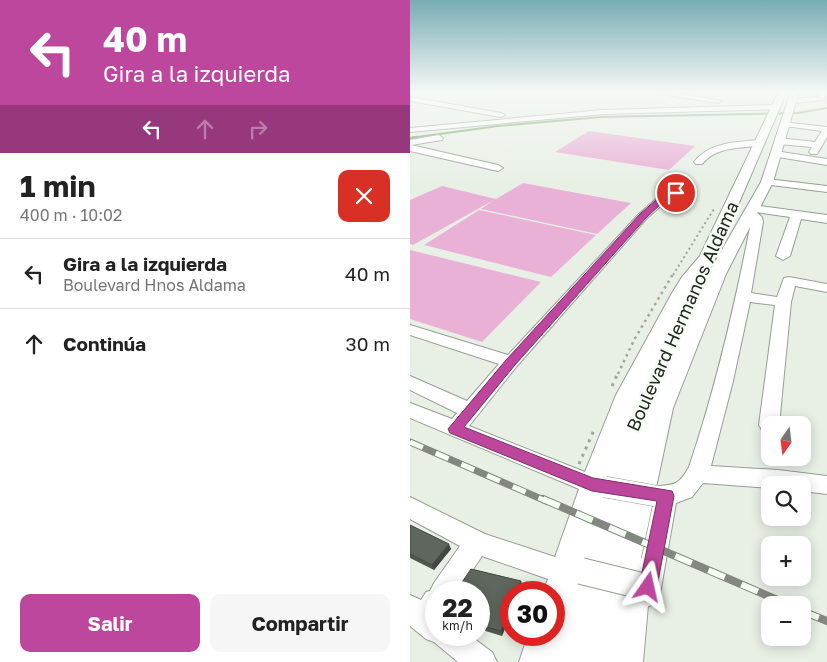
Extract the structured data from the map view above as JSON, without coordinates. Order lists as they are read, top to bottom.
{
  "streets": {
    "main road": ["Boulevard Hermanos Aldama"]
  },
  "north": "bottom",
  "page": {
    "turn": ["40 m", "Gira a la izquierda"],
    "heading": ["1 min", "400 m · 10:02"],
    "list": [
      {
        "name": "Gira a la izquierda",
        "note": "Boulevard Hnos Aldama",
        "value": "40 m"
      },
      {
        "name": "Continúa",
        "value": "30 m"
      }
    ],
    "map_buttons": ["+", "−"],
    "speed": "22 km/h",
    "limit": "30",
    "buttons": ["Salir", "Compartir"]
  }
}
